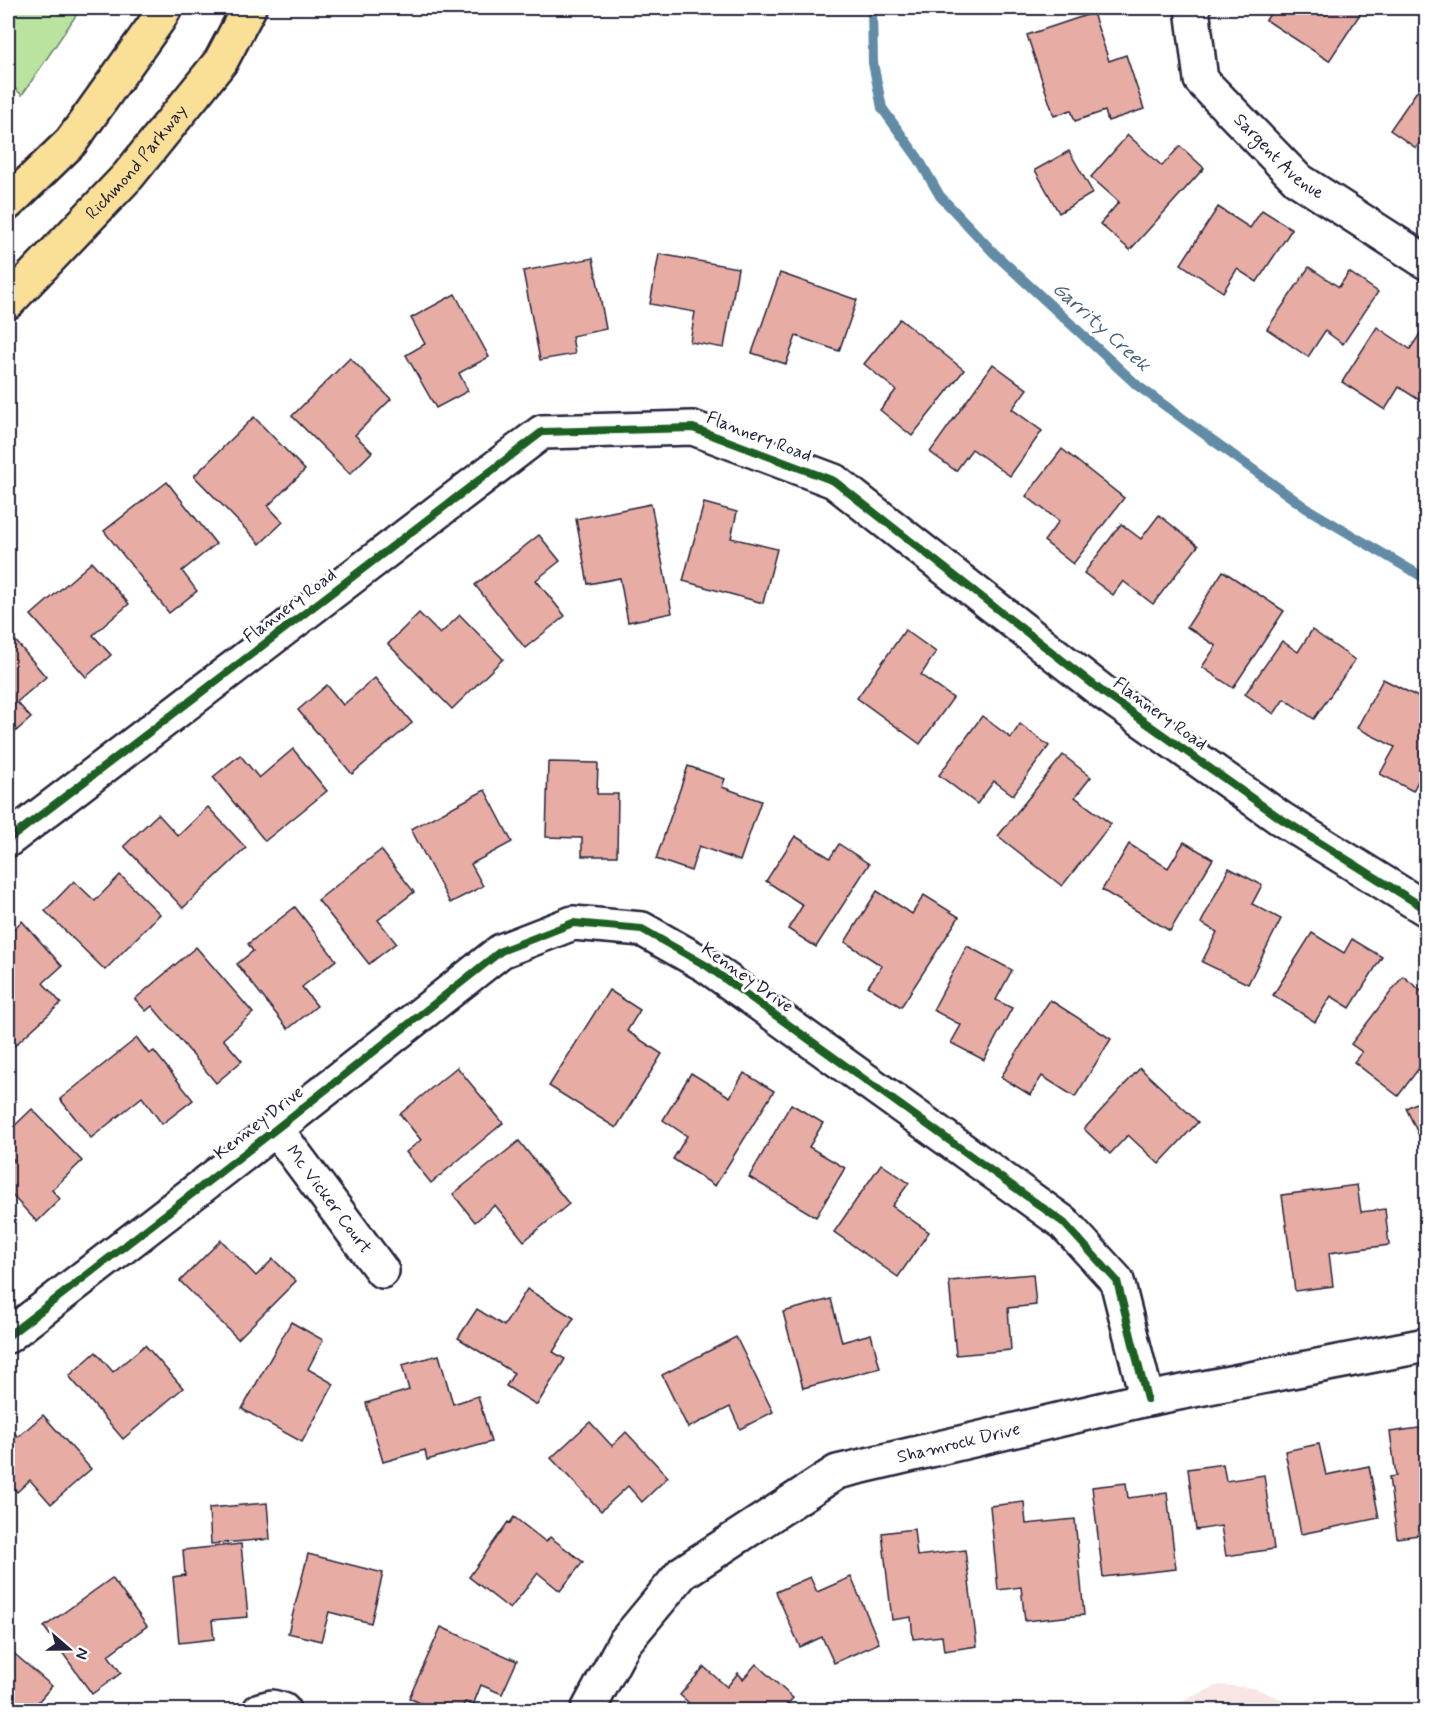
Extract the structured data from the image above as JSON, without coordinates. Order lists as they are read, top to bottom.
{
  "streets": {
    "highway": ["Richmond Parkway"],
    "street": [
      "Sargent Avenue",
      "Flannery Road",
      "Kenney Drive",
      "Mc Vicker Court",
      "Shamrock Drive"
    ]
  },
  "crossings": [
    ["Kenney Drive", "Mc Vicker Court"],
    ["Kenney Drive", "Shamrock Drive"]
  ],
  "water": ["Garrity Creek"],
  "north": "right"
}
